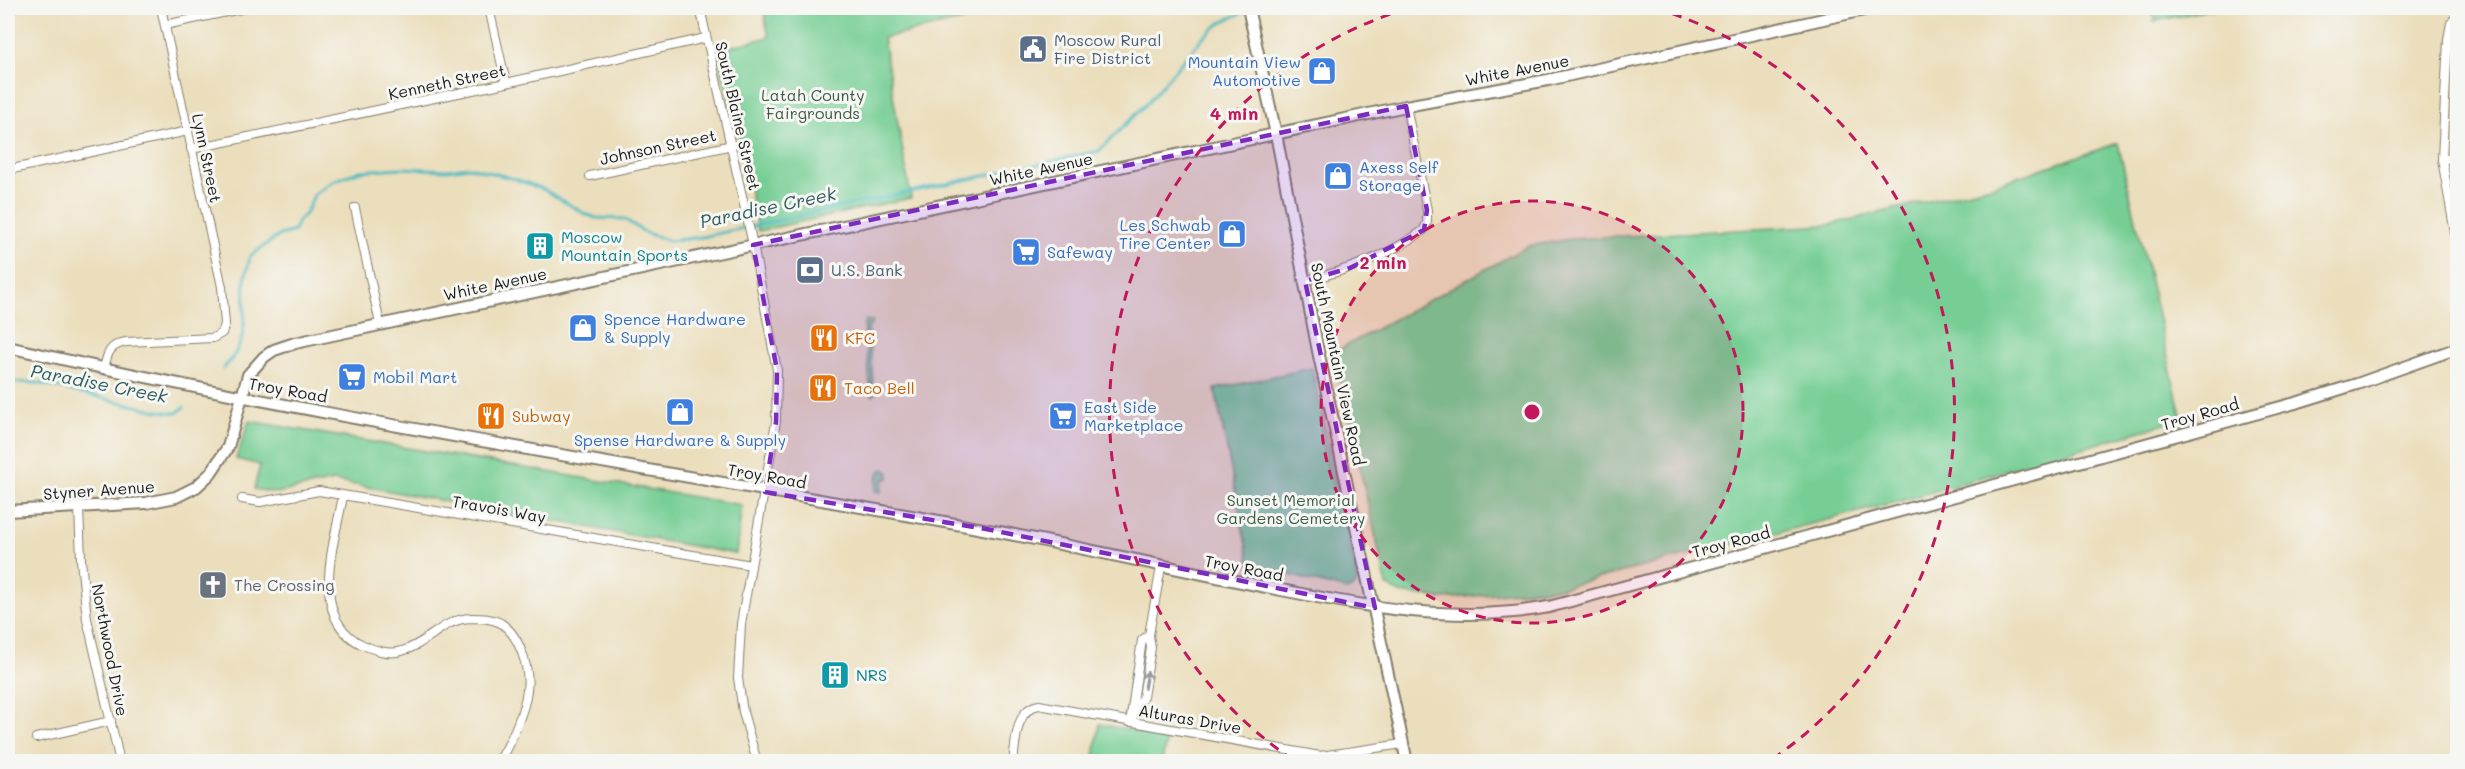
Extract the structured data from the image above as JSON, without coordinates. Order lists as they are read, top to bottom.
{
  "streets": {
    "street": [
      "White Avenue",
      "Kenneth Street",
      "South Blaine Street",
      "Johnson Street",
      "Lynn Street",
      "South Mountain View Road",
      "Troy Road",
      "Styner Avenue",
      "Travois Way",
      "Northwood Drive",
      "Alturas Drive"
    ]
  },
  "crossings": [
    ["White Avenue", "South Blaine Street"],
    ["White Avenue", "South Mountain View Road"],
    ["White Avenue", "Troy Road"],
    ["White Avenue", "Styner Avenue"],
    ["Kenneth Street", "South Blaine Street"],
    ["Kenneth Street", "Lynn Street"],
    ["South Blaine Street", "Johnson Street"],
    ["South Blaine Street", "Troy Road"],
    ["South Blaine Street", "Travois Way"],
    ["Lynn Street", "Troy Road"],
    ["South Mountain View Road", "Troy Road"],
    ["South Mountain View Road", "Alturas Drive"],
    ["Troy Road", "Styner Avenue"],
    ["Styner Avenue", "Northwood Drive"]
  ],
  "water": ["Paradise Creek"],
  "parks": ["Latah County Fairgrounds", "Sunset Memorial Gardens Cemetery"],
  "places": {
    "public building": ["Moscow Rural Fire District"],
    "shop": [
      "Mountain View Automotive",
      "Axess Self Storage",
      "Les Schwab Tire Center",
      "Spence Hardware & Supply",
      "Spense Hardware & Supply"
    ],
    "building": ["Moscow Mountain Sports", "NRS"],
    "supermarket": ["Safeway", "Mobil Mart", "East Side Marketplace"],
    "bank": ["U.S. Bank"],
    "restaurant": ["KFC", "Taco Bell", "Subway"],
    "church": ["The Crossing"]
  },
  "rings": ["4 min", "2 min"]
}
